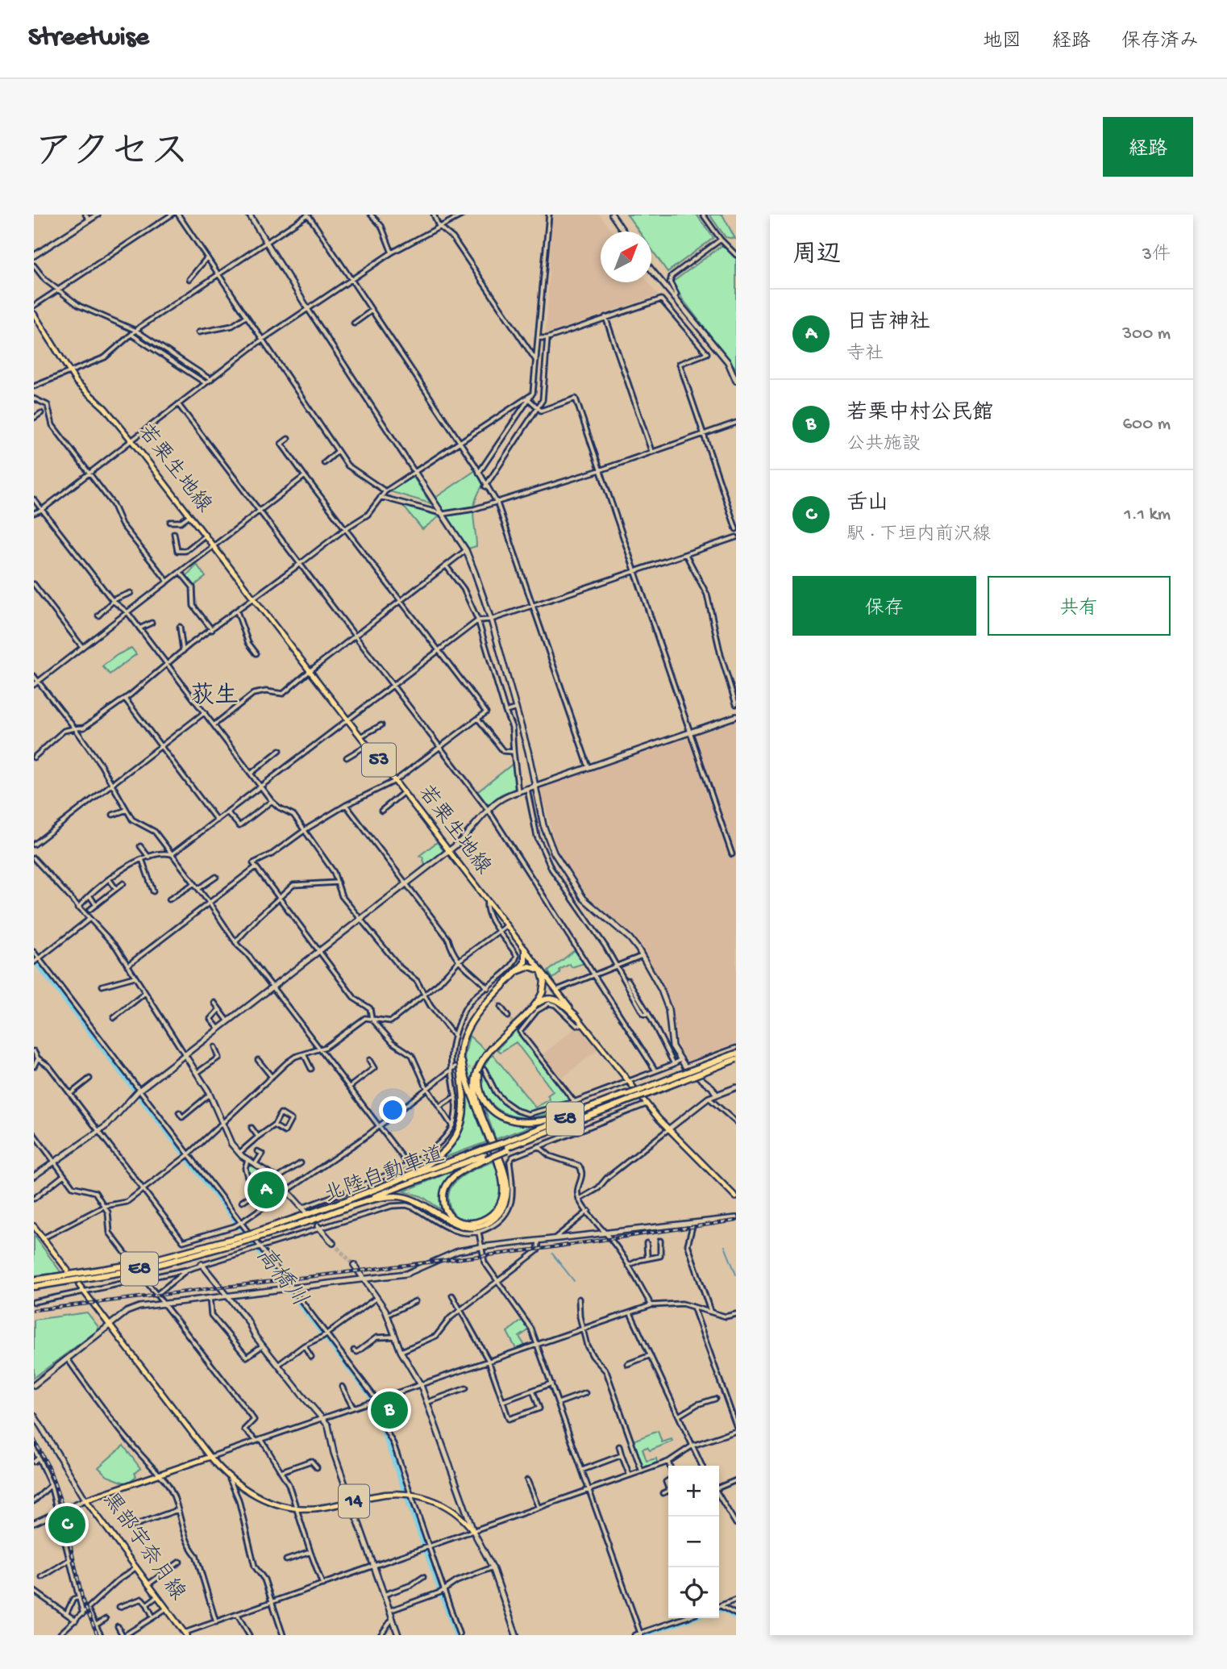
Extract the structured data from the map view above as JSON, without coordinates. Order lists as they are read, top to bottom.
{
  "streets": {
    "highway": ["E8", "北陸自動車道"],
    "main road": [
      "若栗生地線",
      "53",
      "14",
      "黒部宇奈月線"
    ]
  },
  "crossings": [
    ["14", "黒部宇奈月線"]
  ],
  "districts": ["荻生"],
  "water": ["高橋川"],
  "north": "top right",
  "page": {
    "header": "Streetwise",
    "nav": ["地図", "経路", "保存済み"],
    "title": "アクセス",
    "buttons": [
      "経路",
      ["保存", "共有"]
    ],
    "heading": ["周辺", "3件"],
    "list": [
      {
        "mark": "A",
        "name": "日吉神社",
        "note": "寺社",
        "value": "300 m"
      },
      {
        "mark": "B",
        "name": "若栗中村公民館",
        "note": "公共施設",
        "value": "600 m"
      },
      {
        "mark": "C",
        "name": "舌山",
        "note": "駅 · 下垣内前沢線",
        "value": "1.1 km"
      }
    ],
    "pins": ["A", "B", "C"],
    "map_buttons": ["+", "−"]
  }
}
